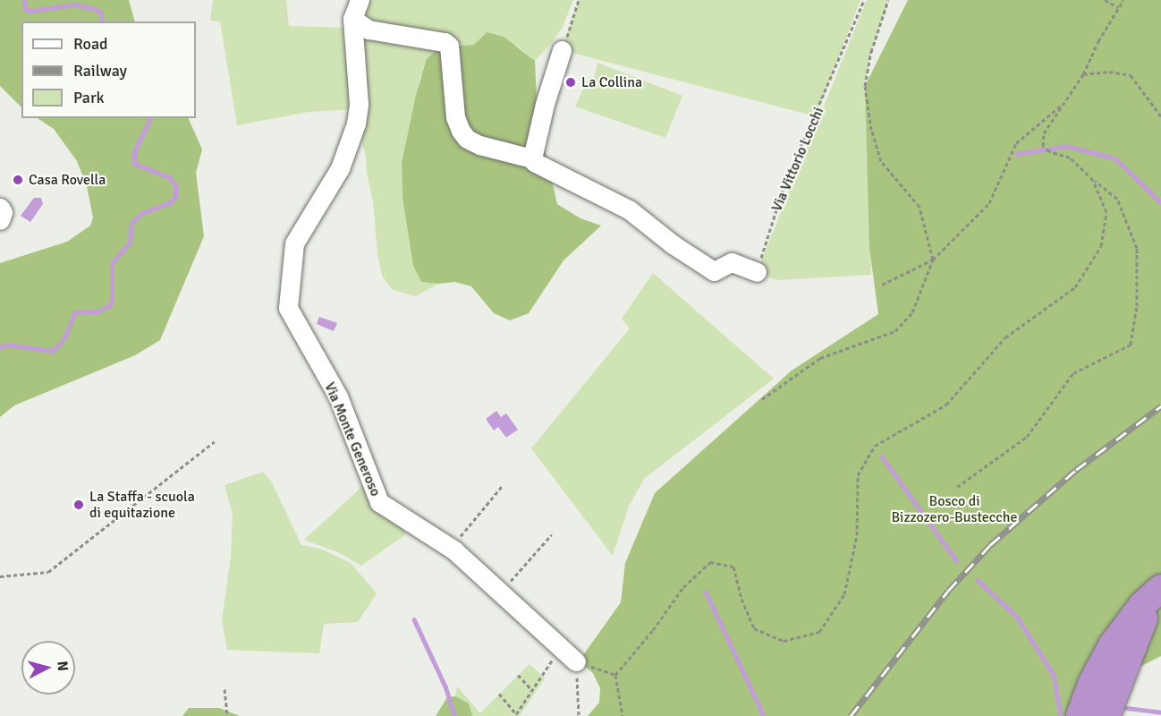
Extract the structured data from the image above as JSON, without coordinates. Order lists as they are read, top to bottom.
{
  "streets": {
    "street": ["Via Monte Generoso"],
    "path": ["Via Vittorio Locchi"]
  },
  "parks": ["Bosco di Bizzozero-Bustecche"],
  "places": ["La Collina", "Casa Rovella", "La Staffa - scuola di equitazione"],
  "legend": ["Road", "Railway", "Park"],
  "north": "right"
}
